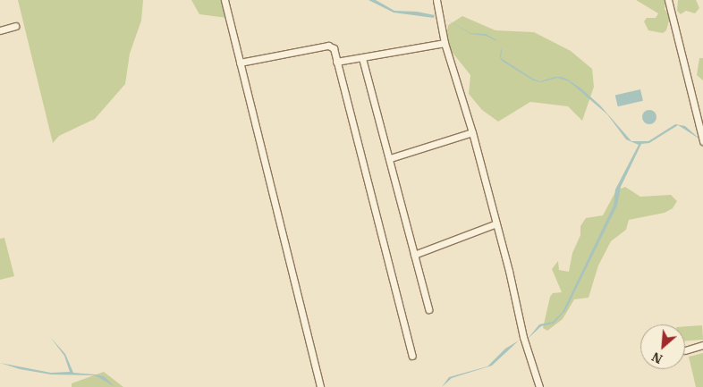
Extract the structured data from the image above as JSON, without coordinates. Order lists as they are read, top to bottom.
{
  "north": "bottom left"
}
